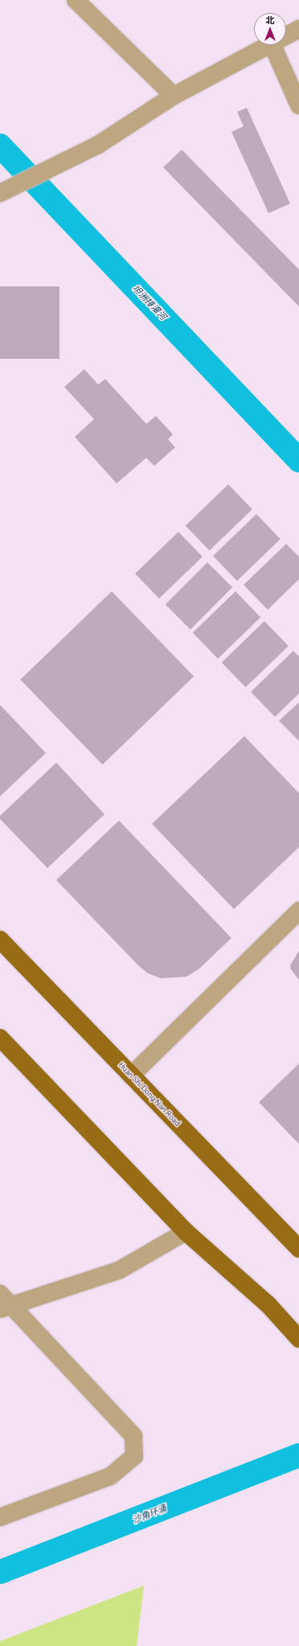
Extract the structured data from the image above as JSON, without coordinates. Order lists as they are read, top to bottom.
{
  "streets": {
    "main road": ["Huan Shi Dong Nan Road"]
  },
  "water": ["坦洲排灌河", "沙角环涌"],
  "north": "top"
}
